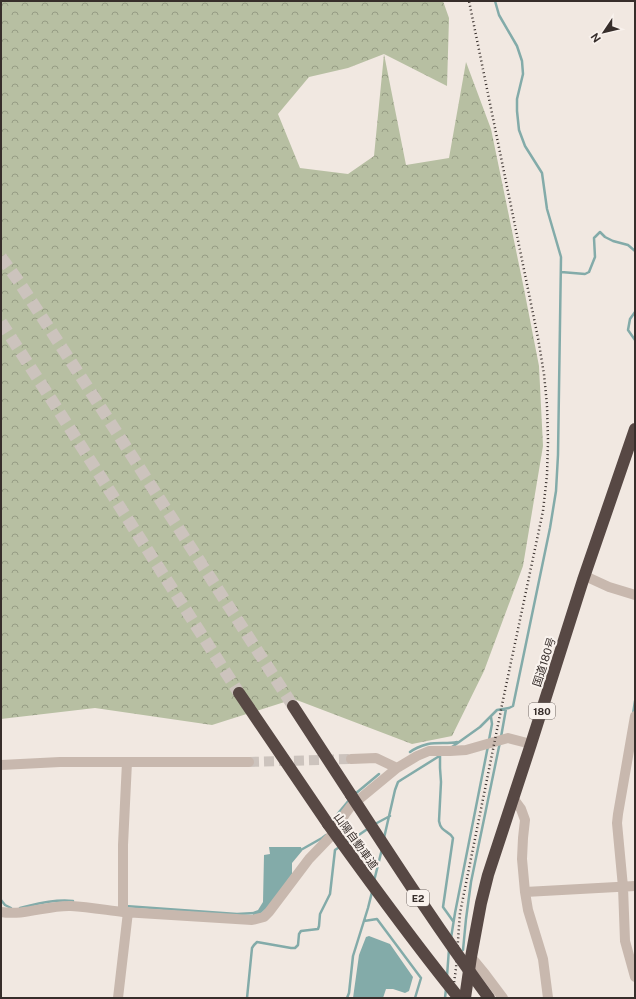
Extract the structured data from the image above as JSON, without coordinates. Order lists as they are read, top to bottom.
{
  "streets": {
    "highway": [
      "国道180号",
      "180",
      "山陽自動車道",
      "E2"
    ]
  },
  "north": "bottom left"
}
